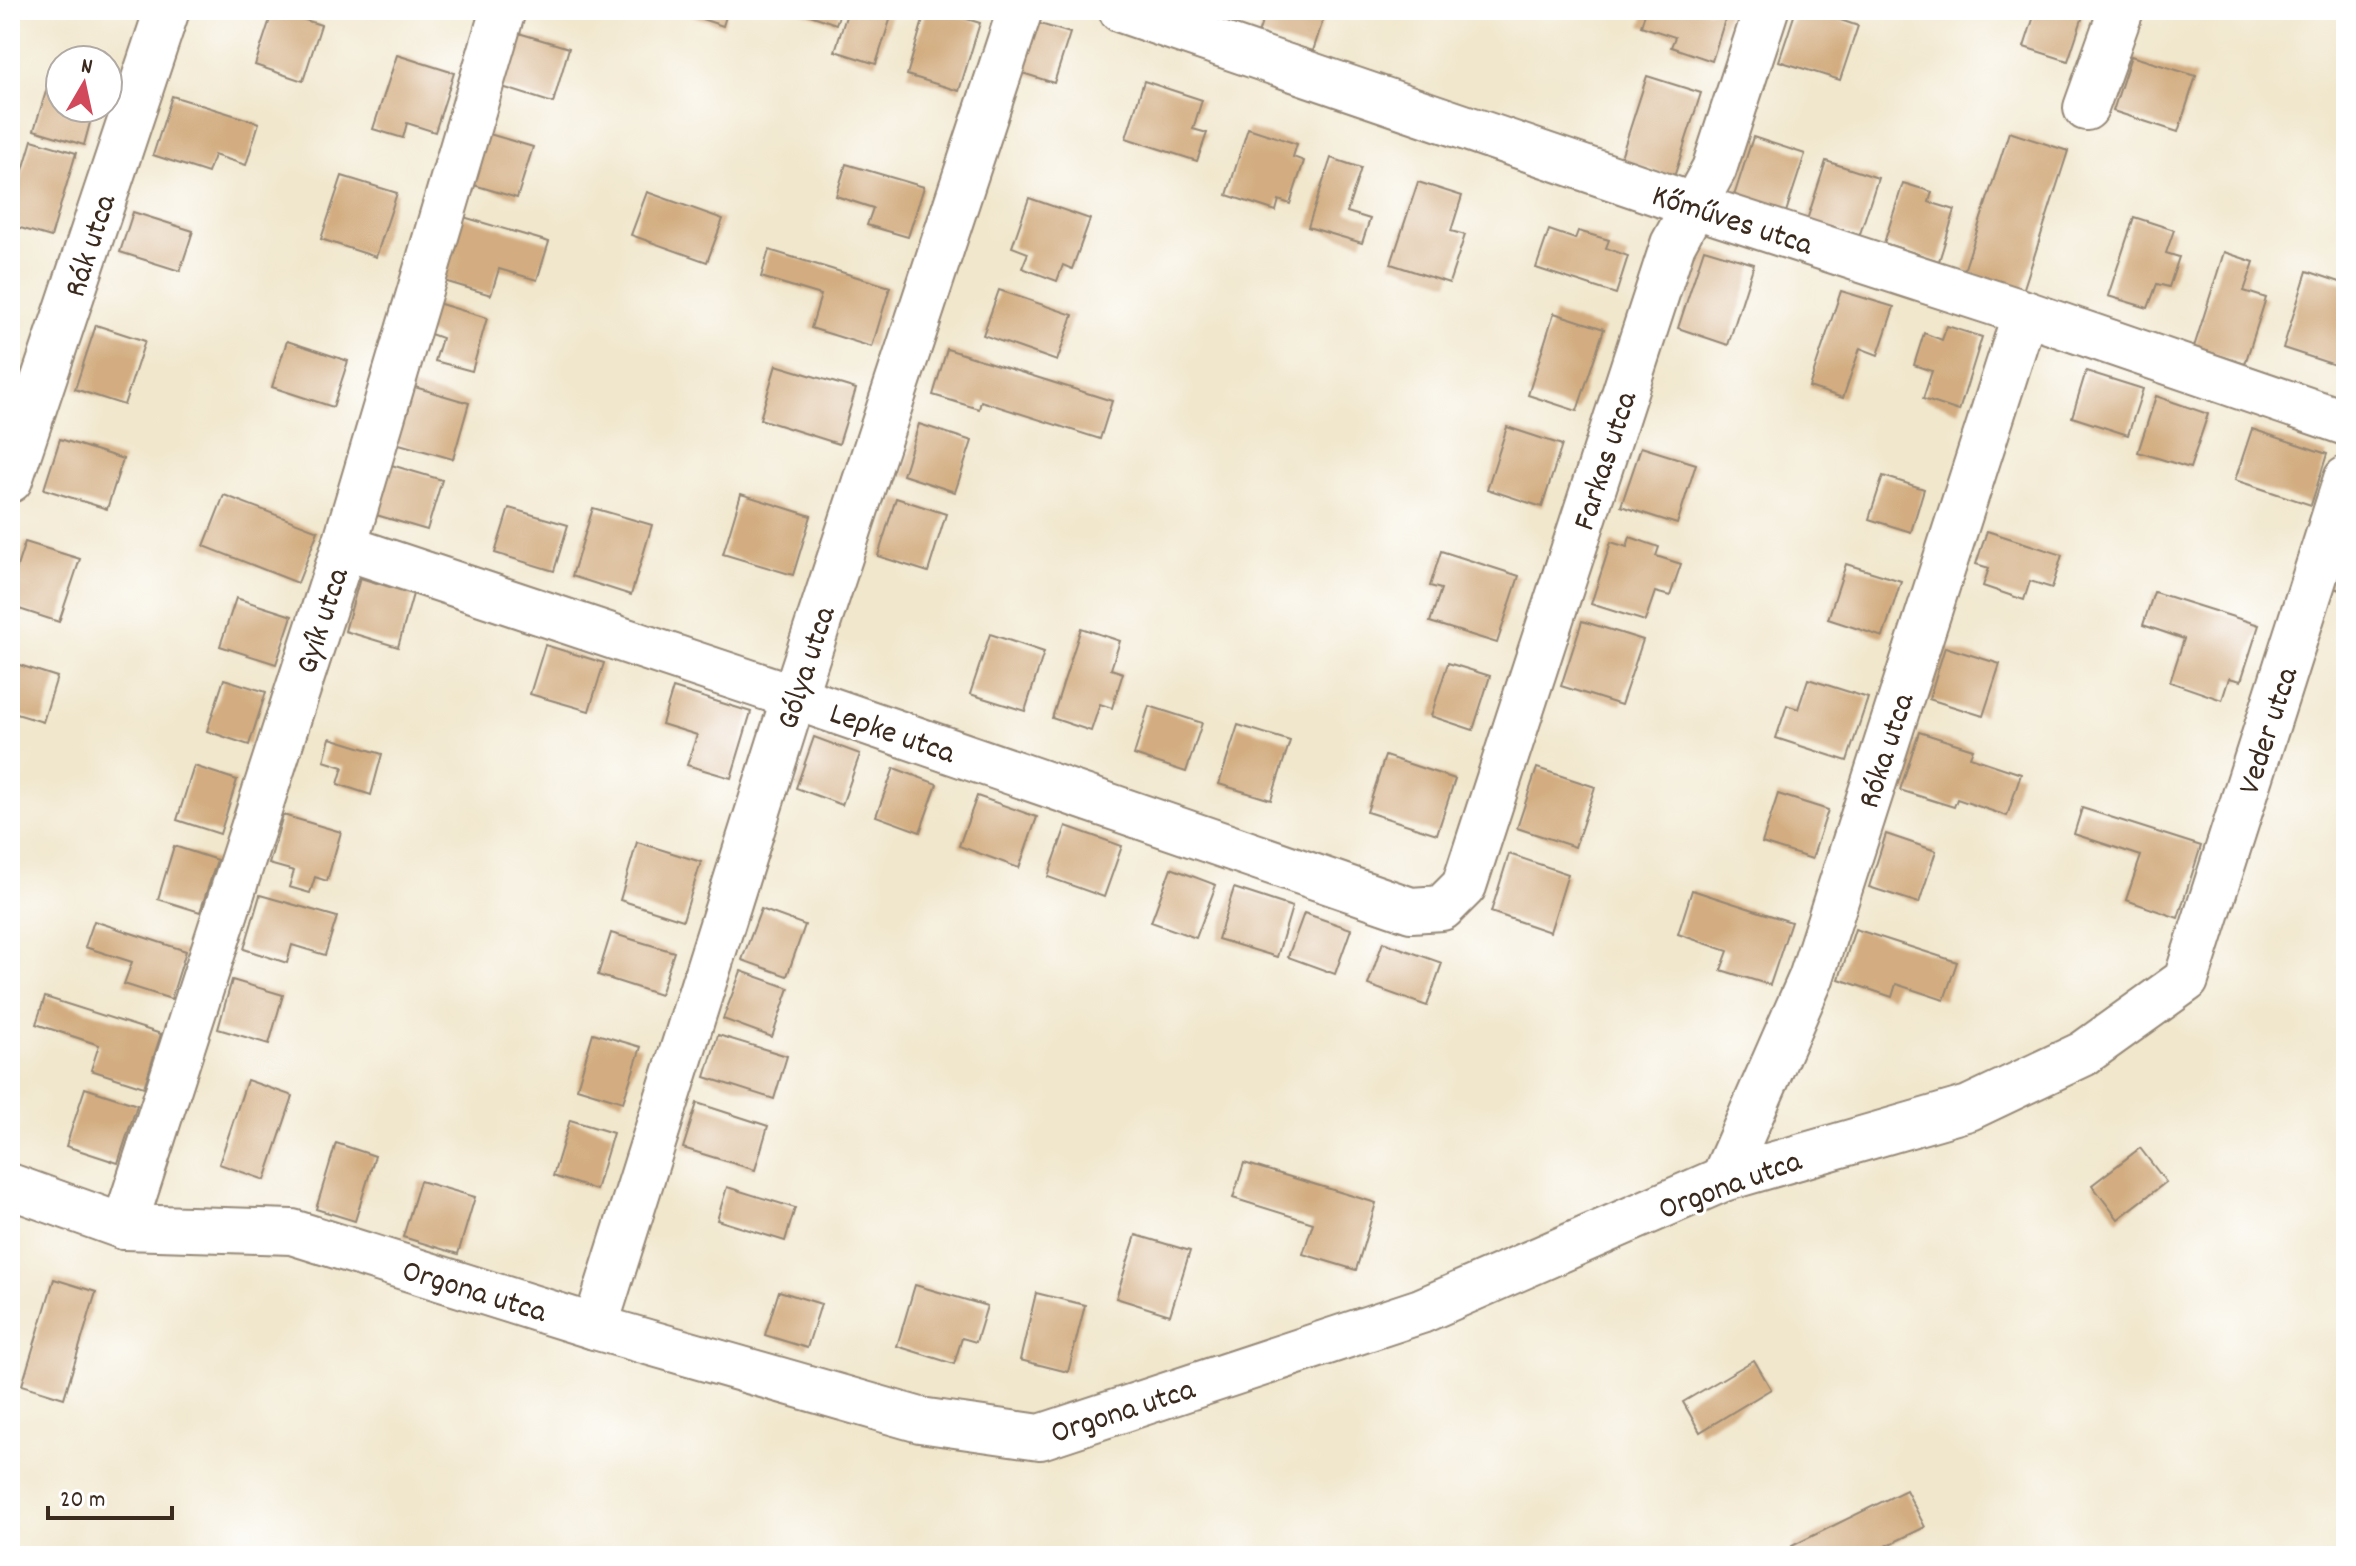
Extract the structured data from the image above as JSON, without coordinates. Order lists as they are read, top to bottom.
{
  "streets": {
    "street": [
      "Kőműves utca",
      "Rák utca",
      "Farkas utca",
      "Gyík utca",
      "Gólya utca",
      "Veder utca",
      "Lepke utca",
      "Róka utca",
      "Orgona utca"
    ]
  },
  "crossings": [
    ["Kőműves utca", "Farkas utca"],
    ["Kőműves utca", "Róka utca"],
    ["Farkas utca", "Lepke utca"],
    ["Gyík utca", "Lepke utca"],
    ["Gyík utca", "Orgona utca"],
    ["Gólya utca", "Lepke utca"],
    ["Gólya utca", "Orgona utca"],
    ["Veder utca", "Orgona utca"],
    ["Róka utca", "Orgona utca"]
  ],
  "scale_bar": "20 m",
  "north": "top"
}
